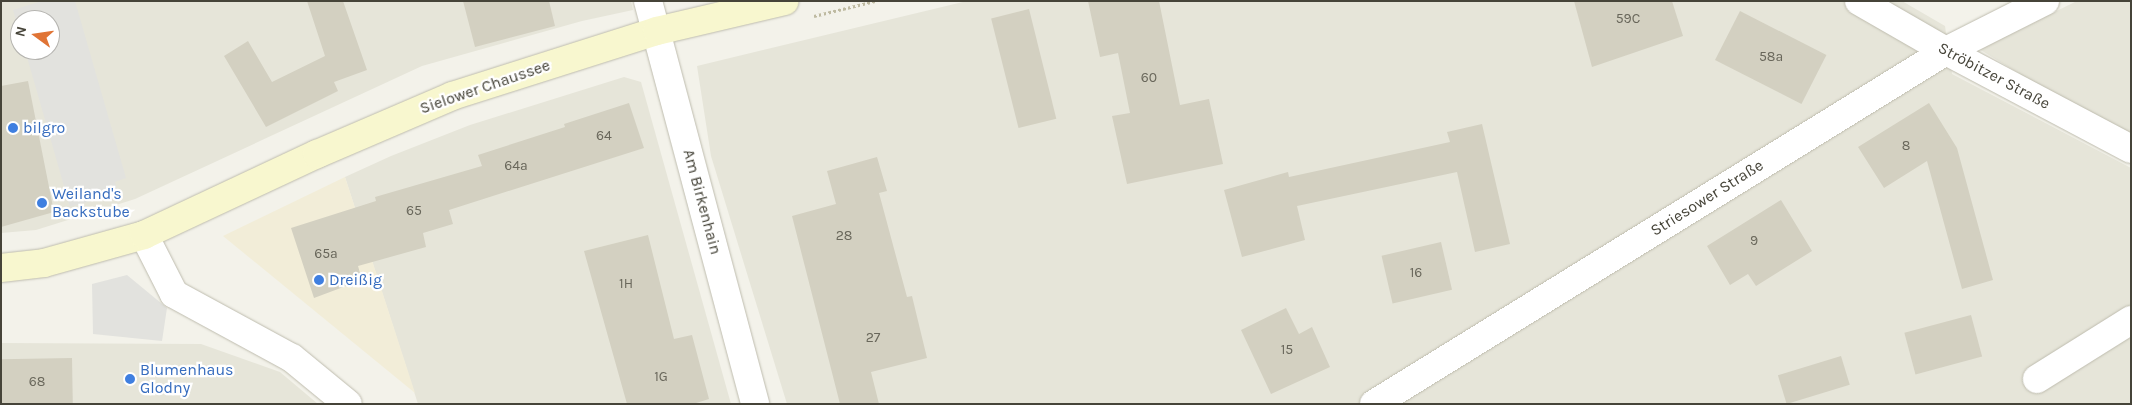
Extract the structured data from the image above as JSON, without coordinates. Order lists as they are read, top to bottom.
{
  "streets": {
    "main road": ["Sielower Chaussee"],
    "street": ["Ströbitzer Straße", "Striesower Straße", "Am Birkenhain"]
  },
  "crossings": [
    ["Ströbitzer Straße", "Striesower Straße"],
    ["Sielower Chaussee", "Am Birkenhain"]
  ],
  "places": [
    "bilgro",
    "Weiland's Backstube",
    "Dreißig",
    "Blumenhaus Glodny"
  ],
  "house_numbers": [
    "59C",
    "58a",
    "60",
    "64",
    "8",
    "64a",
    "65",
    "28",
    "9",
    "65a",
    "16",
    "1H",
    "27",
    "15",
    "1G",
    "68"
  ],
  "north": "left"
}
